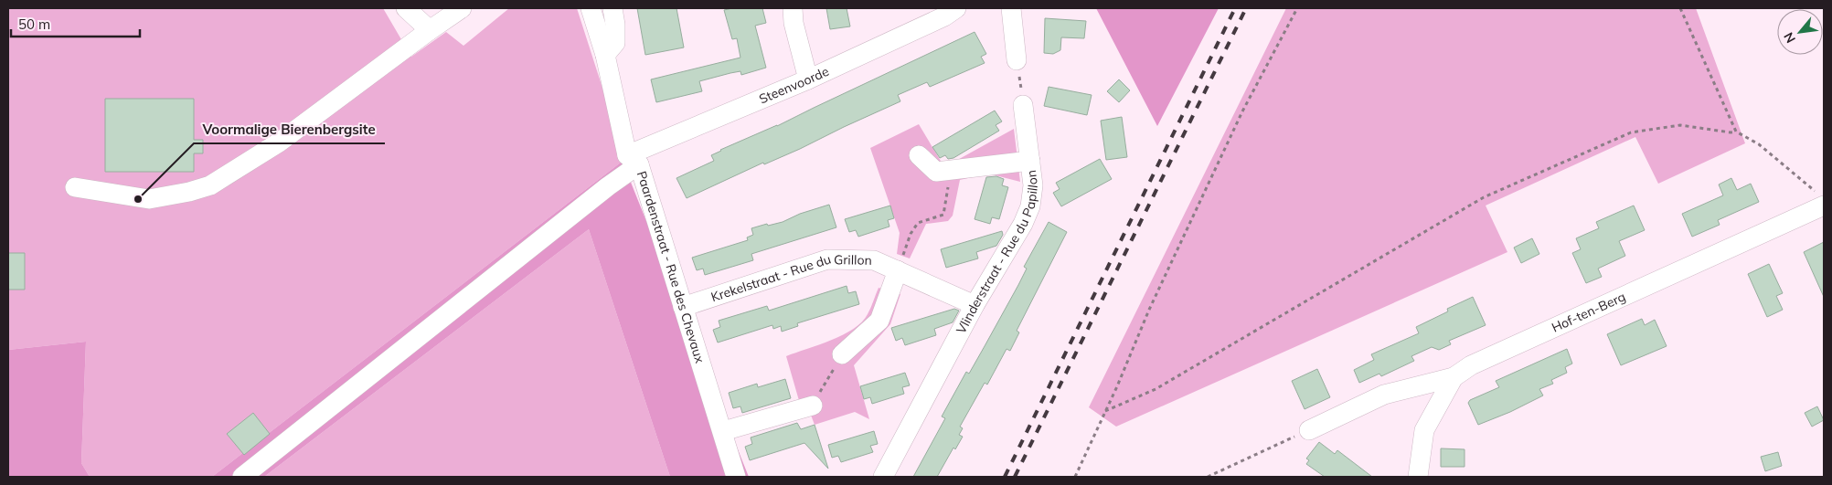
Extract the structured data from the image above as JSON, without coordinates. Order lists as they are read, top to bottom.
{
  "streets": {
    "street": [
      "Steenvoorde",
      "Vlinderstraat - Rue du Papillon",
      "Paardenstraat - Rue des Chevaux",
      "Krekelstraat - Rue du Grillon",
      "Hof-ten-Berg"
    ]
  },
  "crossings": [
    ["Steenvoorde", "Paardenstraat - Rue des Chevaux"],
    ["Vlinderstraat - Rue du Papillon", "Krekelstraat - Rue du Grillon"],
    ["Paardenstraat - Rue des Chevaux", "Krekelstraat - Rue du Grillon"]
  ],
  "places": ["Voormalige Bierenbergsite"],
  "scale_bar": "50 m",
  "north": "bottom left"
}
